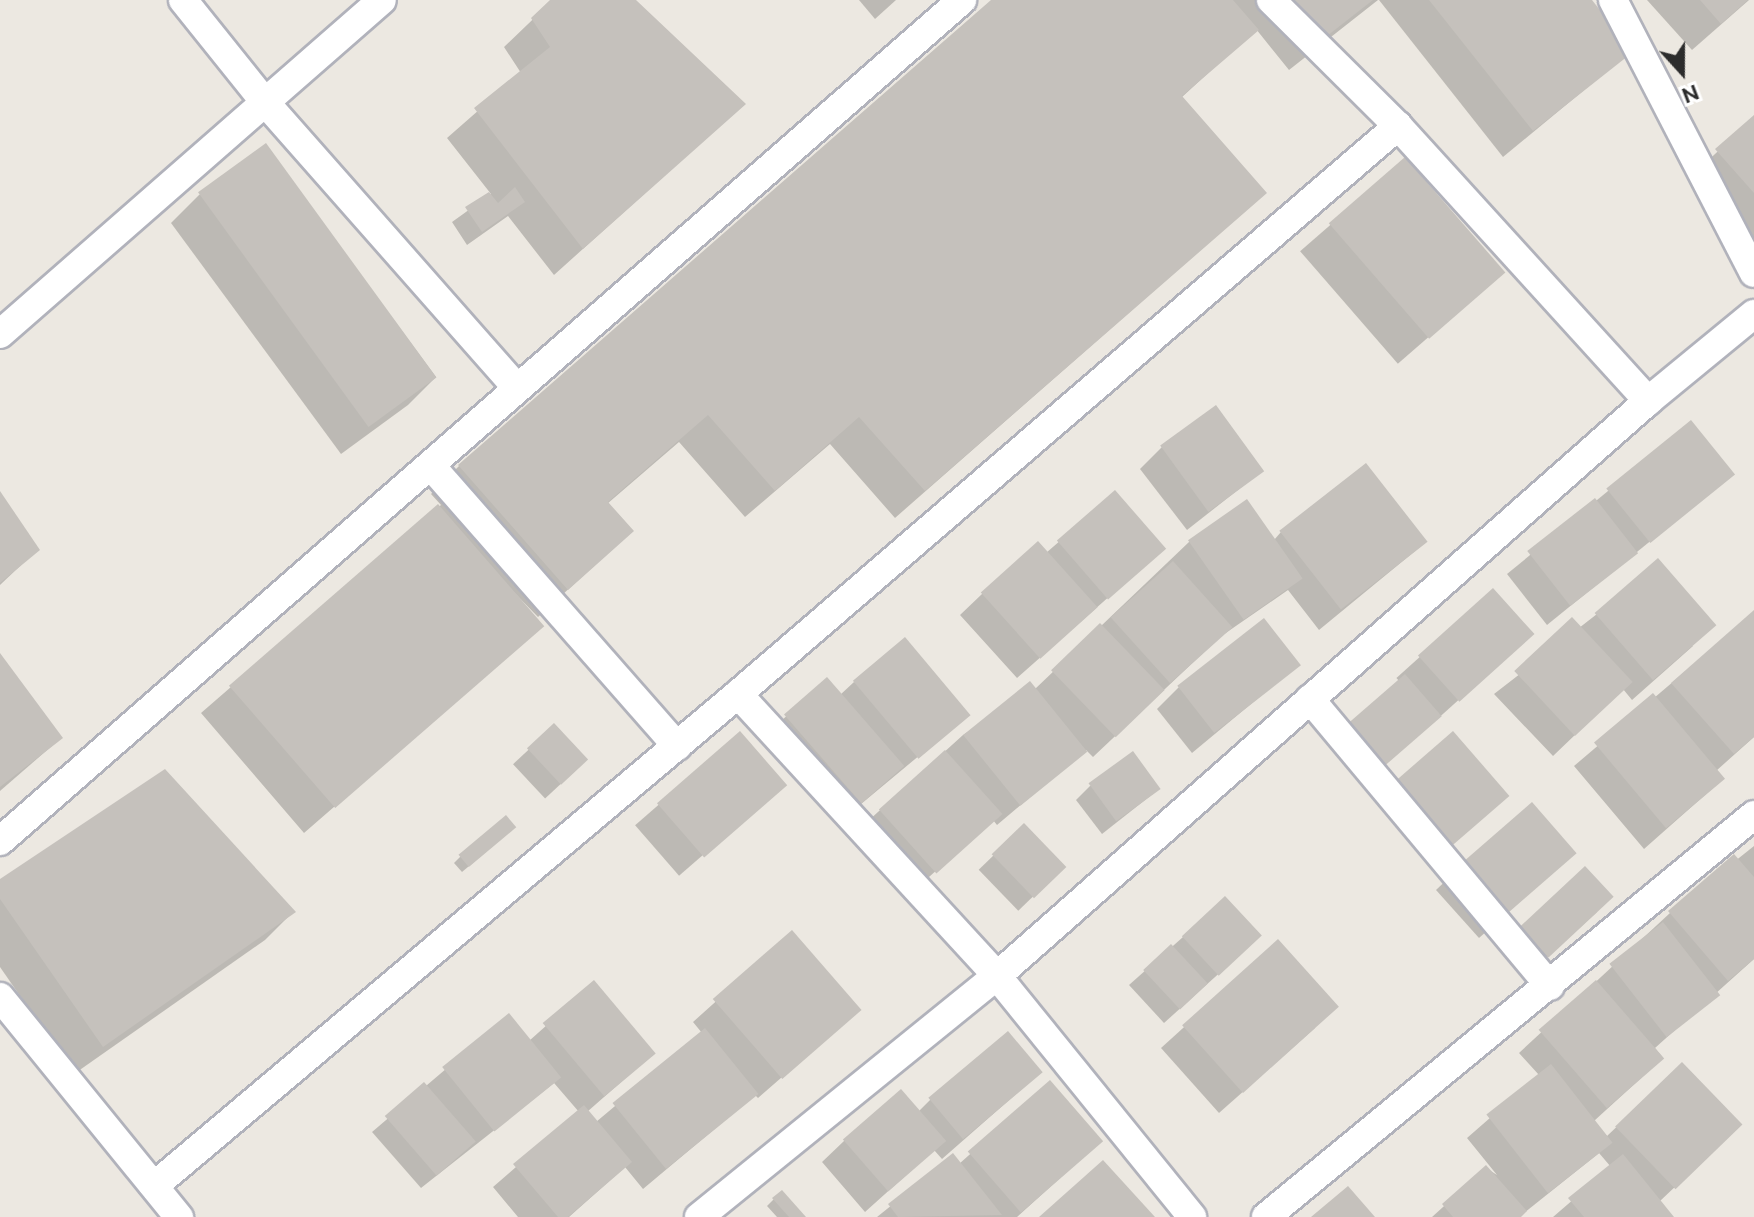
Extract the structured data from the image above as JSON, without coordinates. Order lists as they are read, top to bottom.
{
  "north": "bottom"
}
